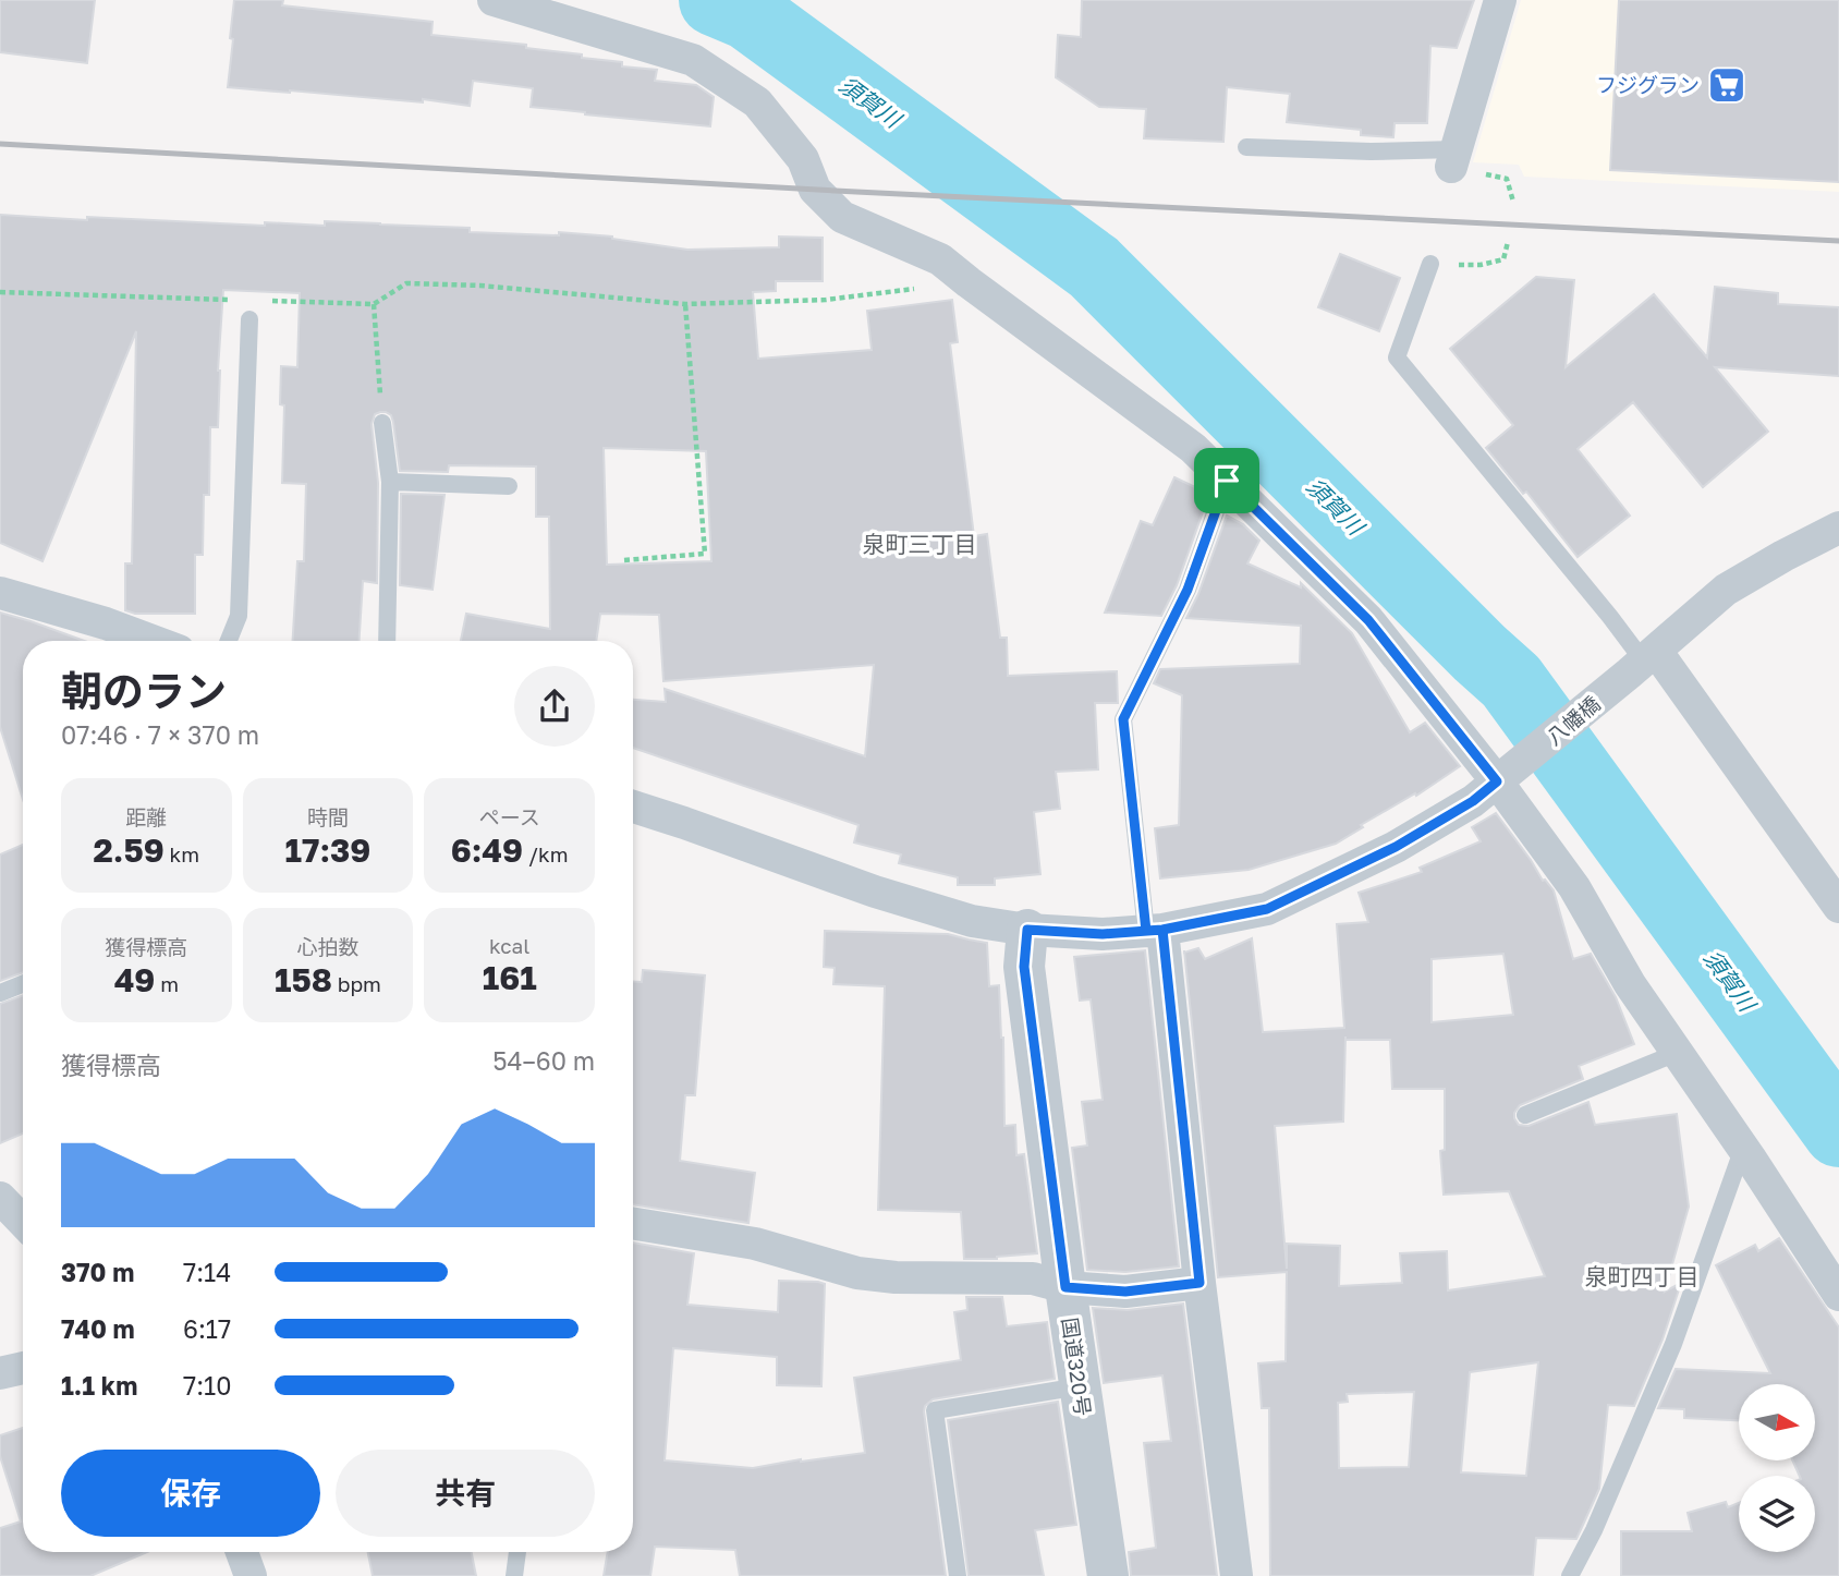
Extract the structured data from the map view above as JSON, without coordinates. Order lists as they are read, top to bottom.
{
  "streets": {
    "street": ["八幡橋", "国道320号"]
  },
  "crossings": [
    ["八幡橋", "国道320号"]
  ],
  "districts": ["泉町三丁目", "泉町四丁目"],
  "water": ["須賀川"],
  "places": {
    "supermarket": ["フジグラン"]
  },
  "north": "right",
  "page": {
    "heading": ["朝のラン", "07:46 · 7 × 370 m"],
    "stats": [
      ["距離", "2.59 km"],
      ["時間", "17:39"],
      ["ペース", "6:49 /km"],
      ["獲得標高", "49 m"],
      ["心拍数", "158 bpm"],
      ["kcal", "161"]
    ],
    "chart": ["獲得標高", "54–60 m"],
    "list": [
      {
        "name": "370 m",
        "note": "7:14"
      },
      {
        "name": "740 m",
        "note": "6:17"
      },
      {
        "name": "1.1 km",
        "note": "7:10"
      }
    ],
    "buttons": ["保存", "共有"]
  }
}
